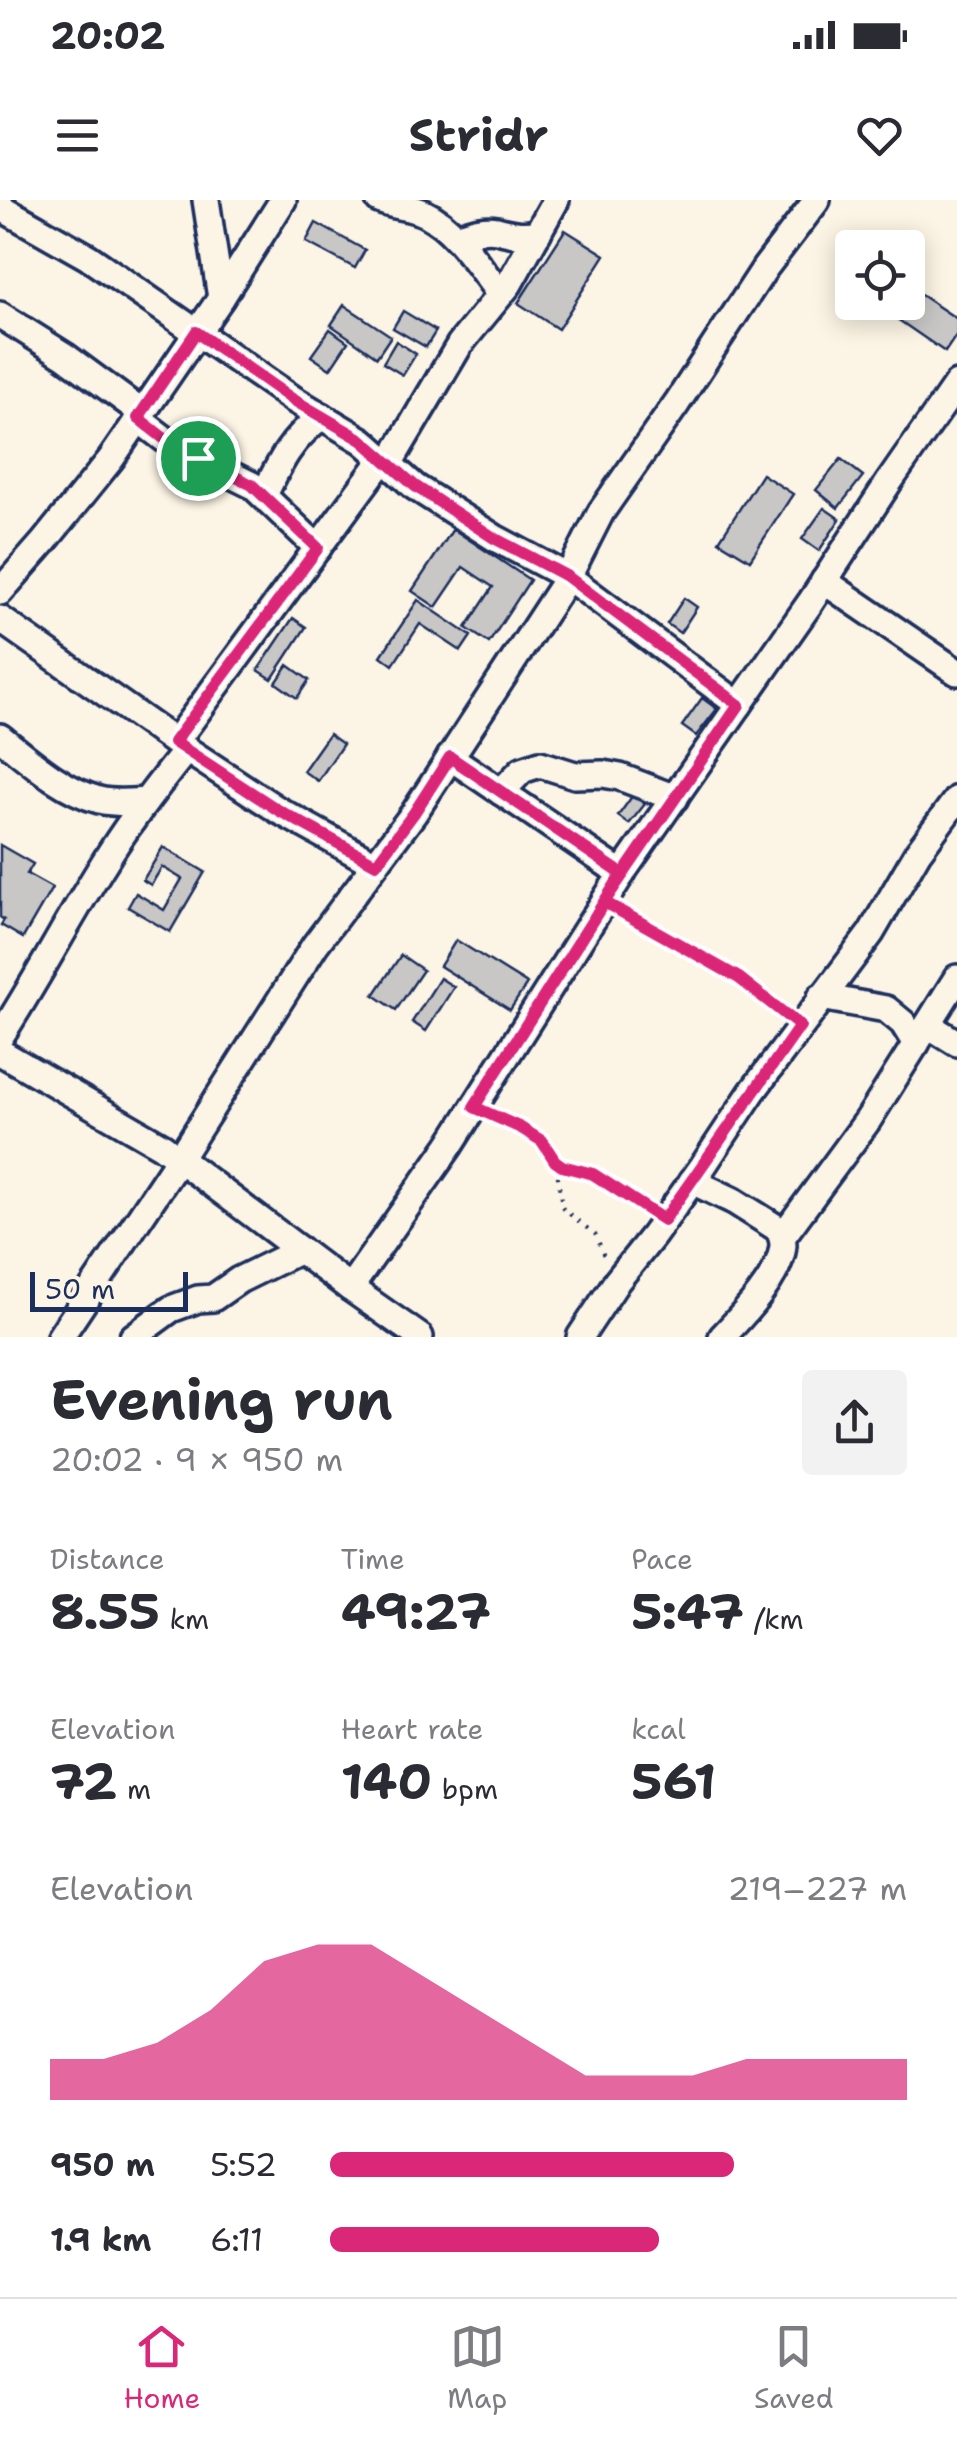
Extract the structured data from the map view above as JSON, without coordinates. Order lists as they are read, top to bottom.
{
  "scale_bar": "50 m",
  "page": {
    "status": "20:02",
    "header": "Stridr",
    "scale": "50 m",
    "heading": ["Evening run", "20:02 · 9 × 950 m"],
    "stats": [
      ["Distance", "8.55 km"],
      ["Time", "49:27"],
      ["Pace", "5:47 /km"],
      ["Elevation", "72 m"],
      ["Heart rate", "140 bpm"],
      ["kcal", "561"]
    ],
    "chart": ["Elevation", "219–227 m"],
    "list": [
      {
        "name": "950 m",
        "note": "5:52"
      },
      {
        "name": "1.9 km",
        "note": "6:11"
      }
    ],
    "tabs": ["Home", "Map", "Saved"]
  }
}
